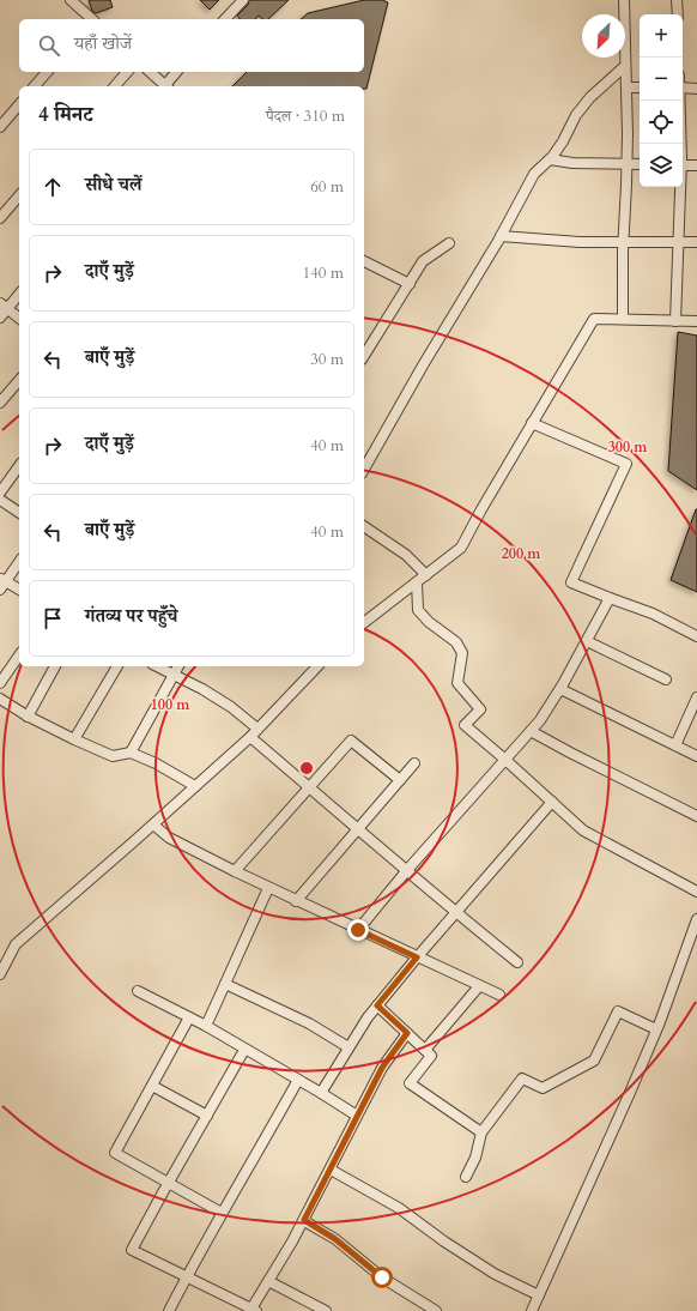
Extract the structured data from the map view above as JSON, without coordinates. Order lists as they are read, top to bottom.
{
  "north": "bottom left",
  "page": {
    "map_buttons": ["+", "−"],
    "search": "यहाँ खोजें",
    "heading": ["4 मिनट", "पैदल · 310 m"],
    "list": [
      ["सीधे चलें", "60 m"],
      ["दाएँ मुड़ें", "140 m"],
      ["बाएँ मुड़ें", "30 m"],
      ["दाएँ मुड़ें", "40 m"],
      ["बाएँ मुड़ें", "40 m"],
      "गंतव्य पर पहुँचे"
    ]
  },
  "rings": ["300 m", "200 m", "100 m"]
}
